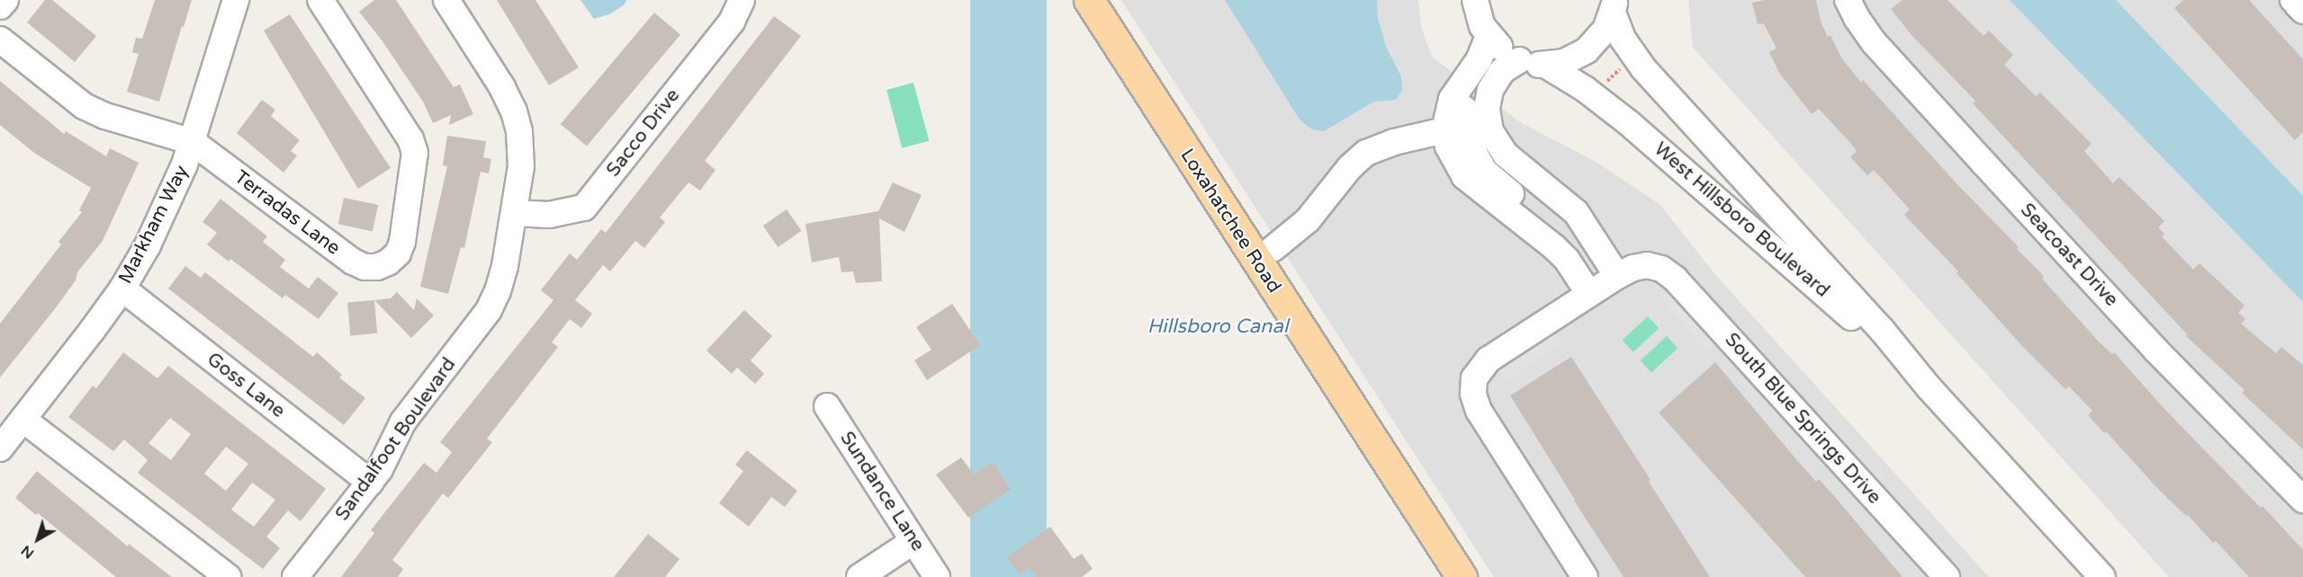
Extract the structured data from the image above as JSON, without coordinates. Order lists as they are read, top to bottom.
{
  "streets": {
    "main road": ["Loxahatchee Road"],
    "street": [
      "Sacco Drive",
      "Terradas Lane",
      "West Hillsboro Boulevard",
      "Markham Way",
      "Seacoast Drive",
      "Goss Lane",
      "South Blue Springs Drive",
      "Sandalfoot Boulevard",
      "Sundance Lane"
    ]
  },
  "crossings": [
    ["Sacco Drive", "Sandalfoot Boulevard"],
    ["Terradas Lane", "Markham Way"],
    ["Markham Way", "Goss Lane"],
    ["Goss Lane", "Sandalfoot Boulevard"]
  ],
  "water": ["Hillsboro Canal"],
  "north": "bottom left"
}
